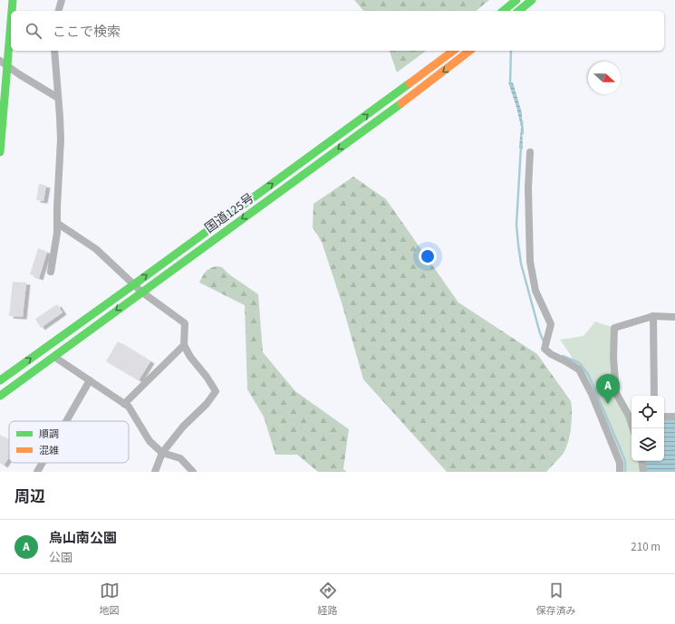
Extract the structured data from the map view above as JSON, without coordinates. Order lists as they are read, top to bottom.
{
  "streets": {
    "main road": ["国道125号"]
  },
  "legend": ["順調", "混雑"],
  "north": "right",
  "page": {
    "search": "ここで検索",
    "pins": "A",
    "heading": "周辺",
    "list": [
      {
        "mark": "A",
        "name": "烏山南公園",
        "note": "公園",
        "value": "210 m"
      }
    ],
    "nav": ["地図", "経路", "保存済み"]
  }
}
